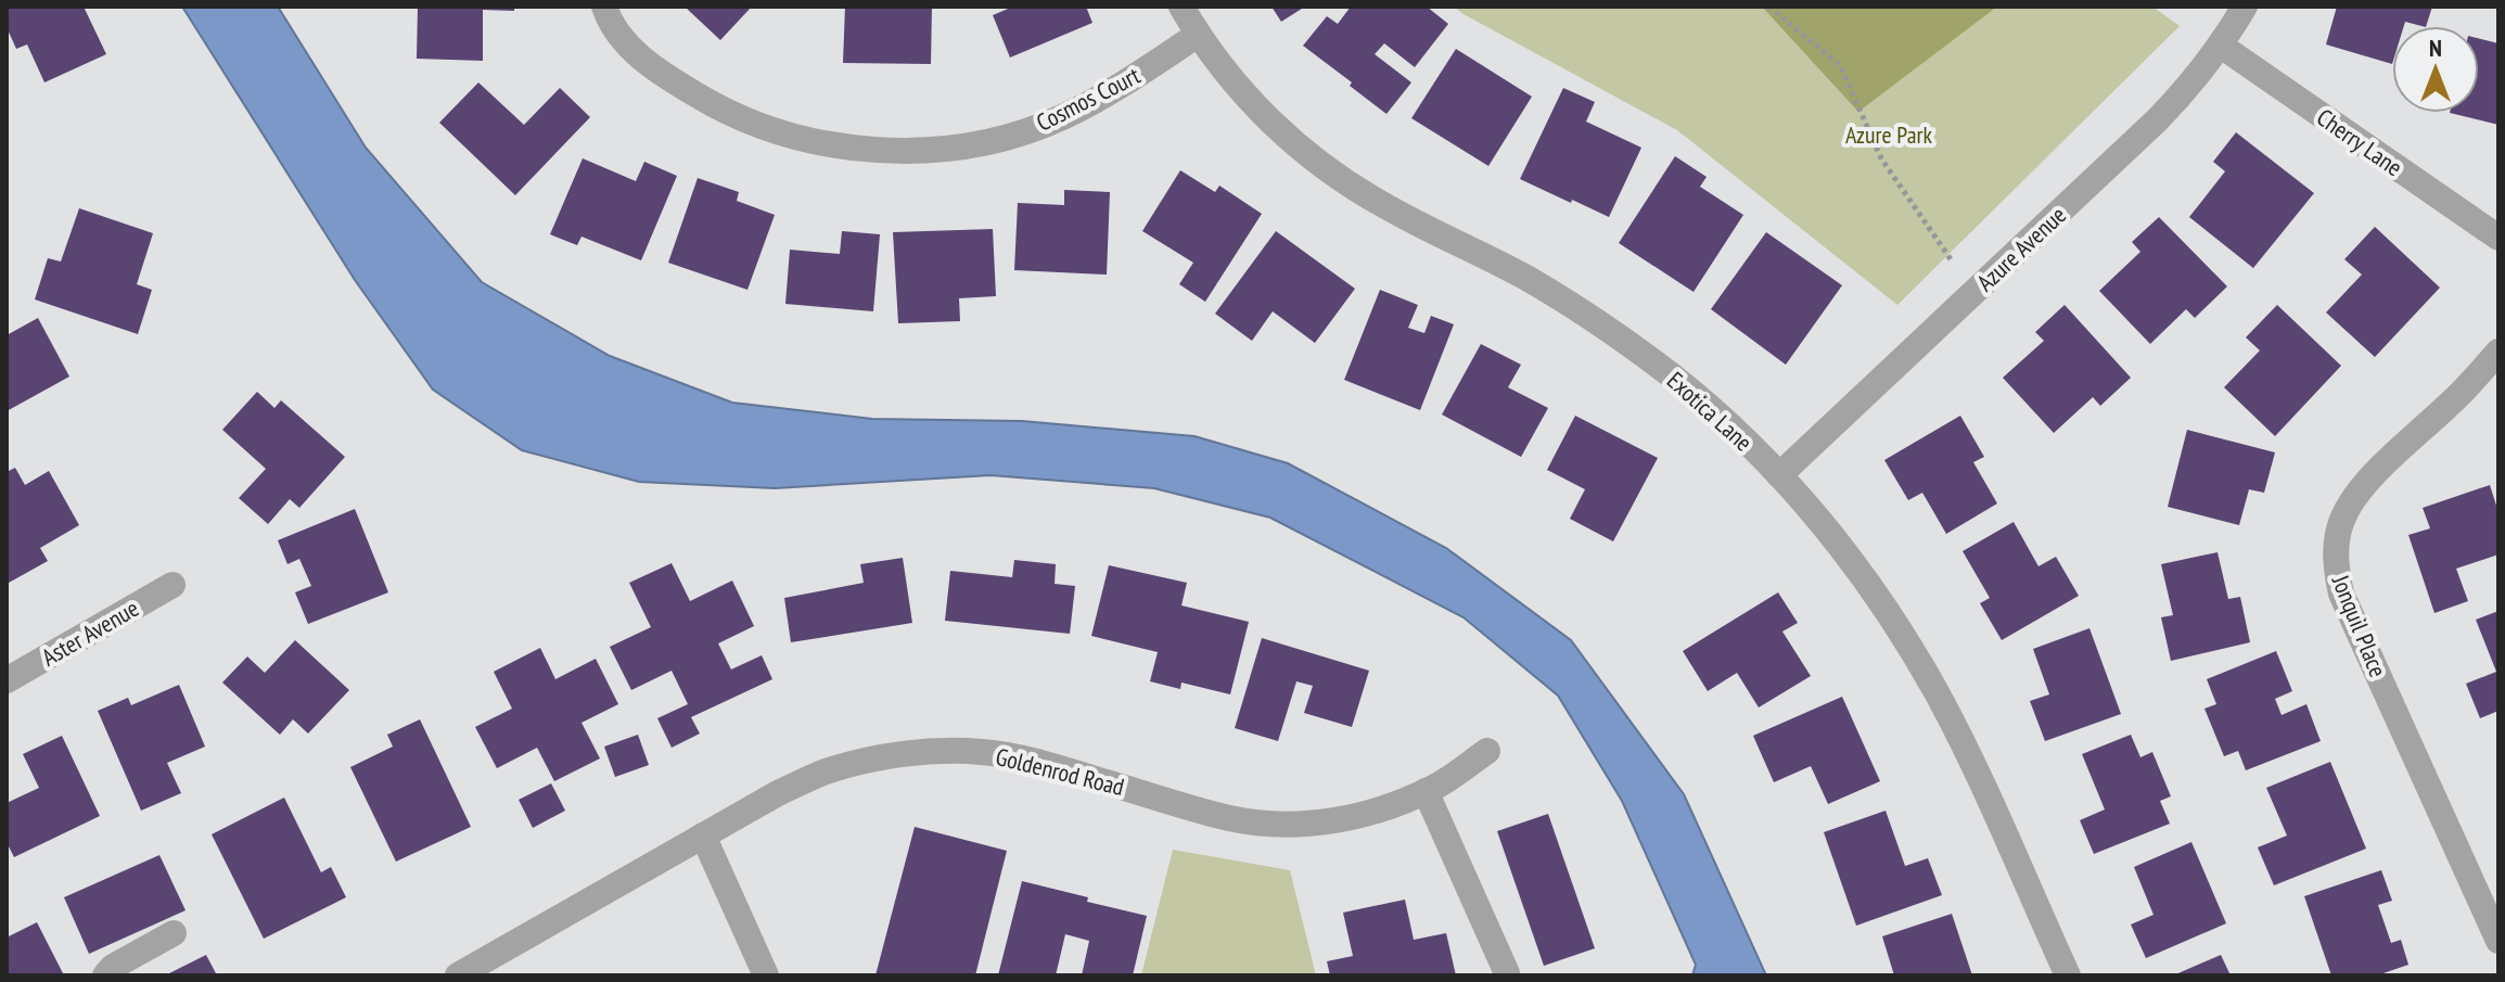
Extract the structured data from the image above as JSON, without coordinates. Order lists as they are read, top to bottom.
{
  "streets": {
    "street": [
      "Cosmos Court",
      "Cherry Lane",
      "Azure Avenue",
      "Exotica Lane",
      "Jonquil Place",
      "Aster Avenue",
      "Goldenrod Road"
    ]
  },
  "crossings": [
    ["Cosmos Court", "Exotica Lane"],
    ["Cherry Lane", "Azure Avenue"],
    ["Azure Avenue", "Exotica Lane"]
  ],
  "parks": ["Azure Park"],
  "north": "top"
}
